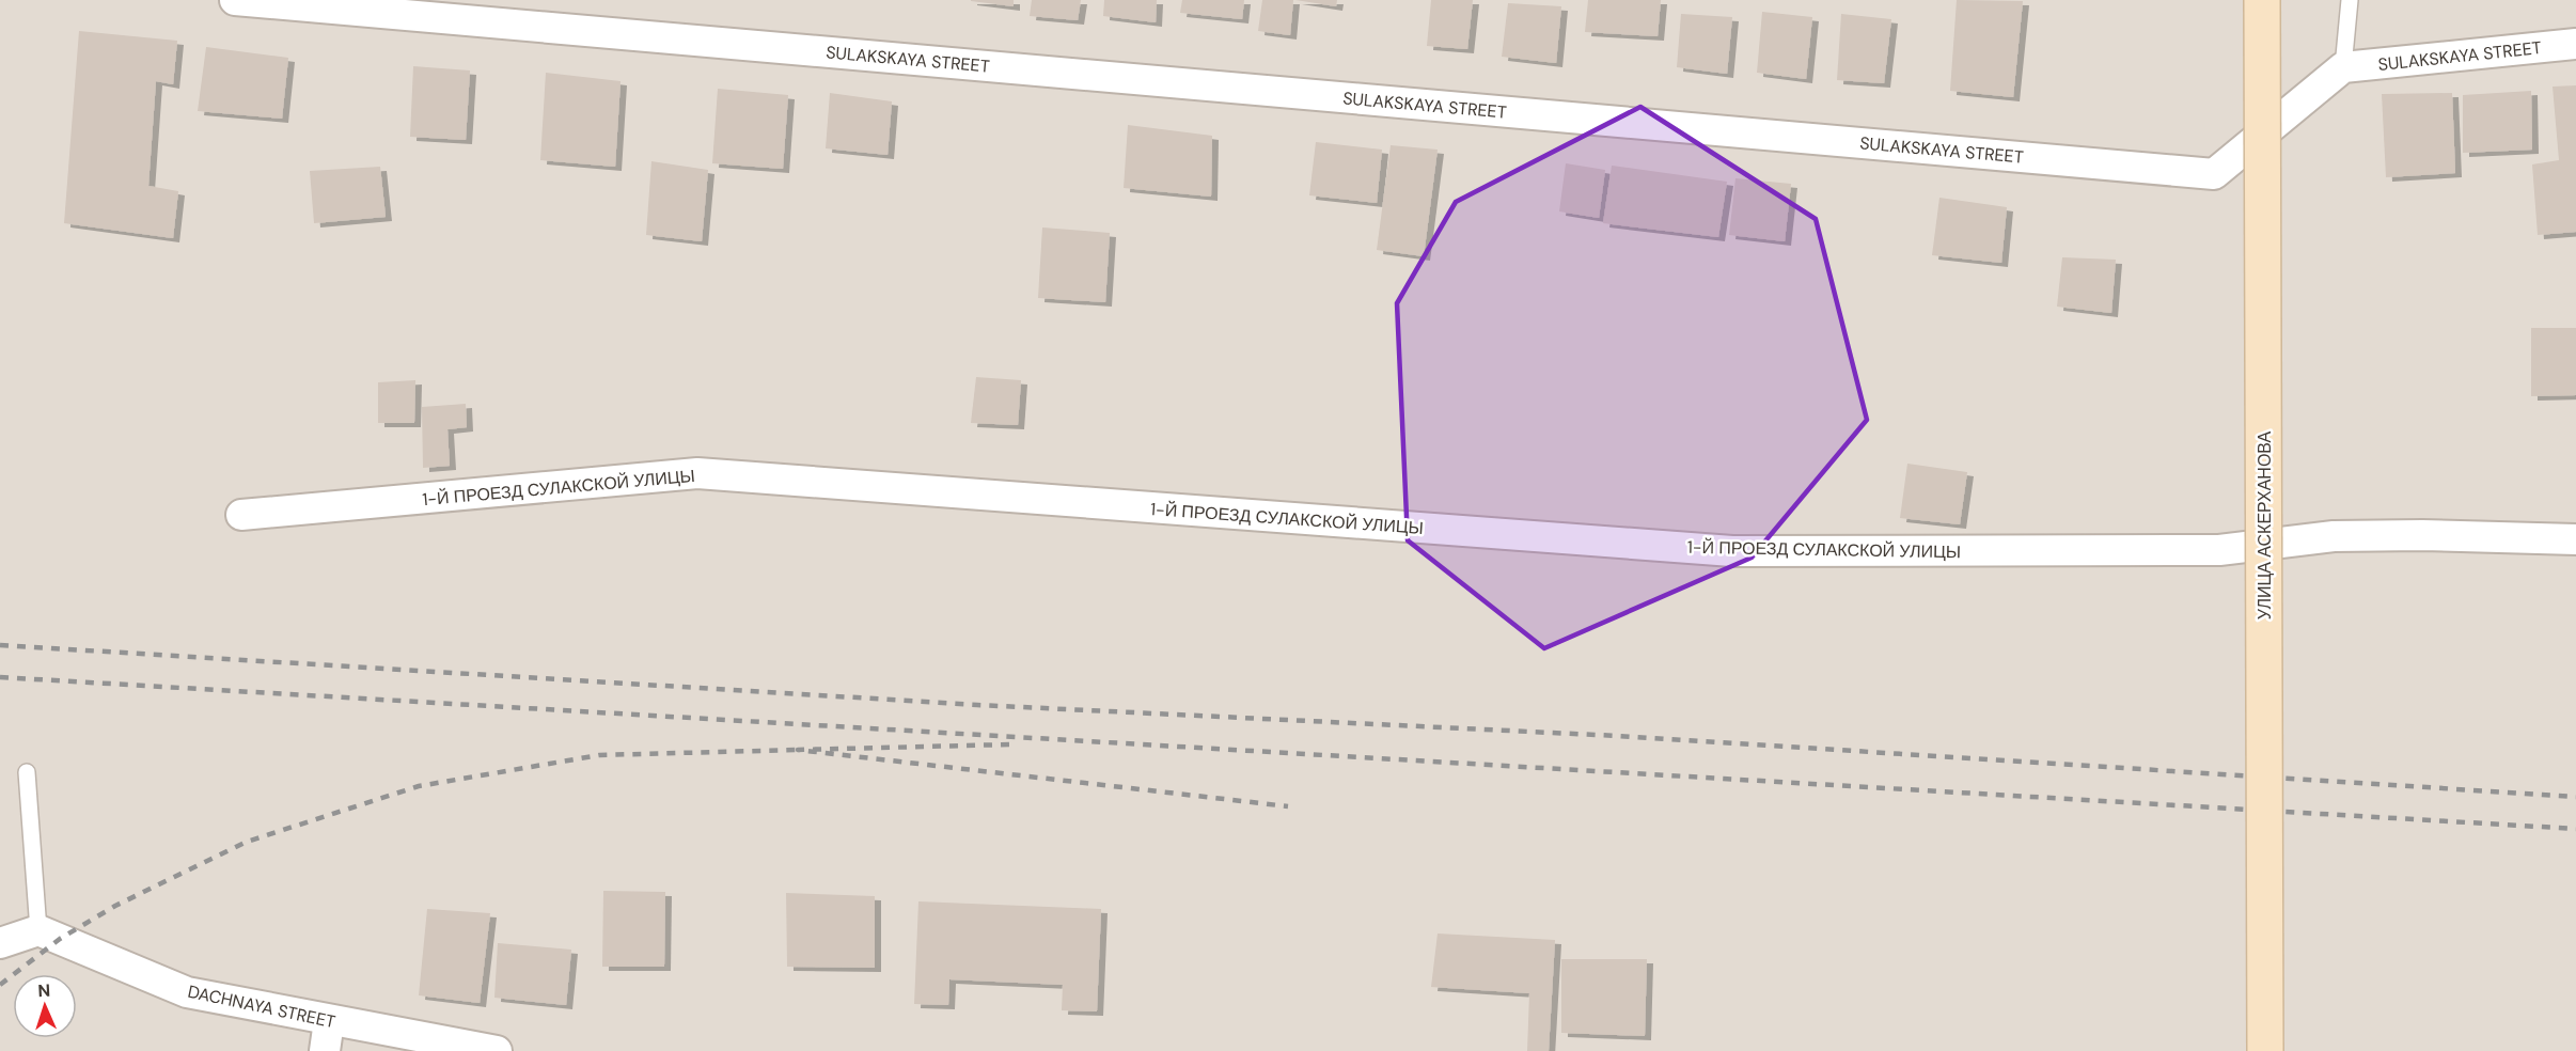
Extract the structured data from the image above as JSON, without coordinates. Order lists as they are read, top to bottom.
{
  "streets": {
    "street": [
      "SULAKSKAYA STREET",
      "1-Й ПРОЕЗД СУЛАКСКОЙ УЛИЦЫ",
      "УЛИЦА АСКЕРХАНОВА",
      "DACHNAYA STREET"
    ]
  },
  "north": "top"
}
